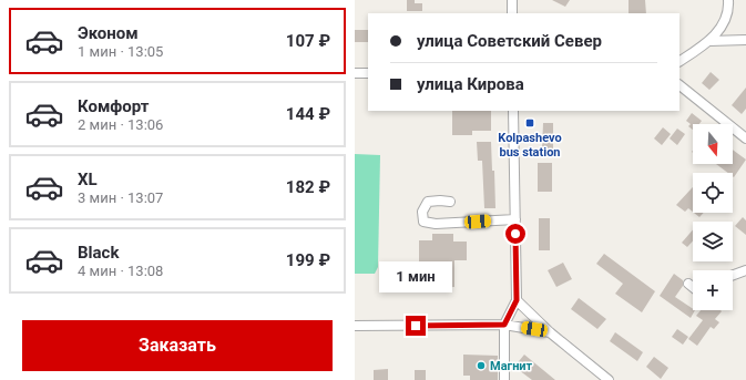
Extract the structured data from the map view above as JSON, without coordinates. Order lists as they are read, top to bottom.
{
  "places": {
    "transit": ["Kolpashevo bus station"],
    "other": ["Магнит"]
  },
  "north": "bottom",
  "page": {
    "list": [
      {
        "name": "Эконом",
        "note": "1 мин · 13:05",
        "value": "107 ₽"
      },
      {
        "name": "Комфорт",
        "note": "2 мин · 13:06",
        "value": "144 ₽"
      },
      {
        "name": "XL",
        "note": "3 мин · 13:07",
        "value": "182 ₽"
      },
      {
        "name": "Black",
        "note": "4 мин · 13:08",
        "value": "199 ₽"
      }
    ],
    "banner": ["улица Советский Север", "улица Кирова"],
    "map_buttons": "+",
    "bubble": "1 мин",
    "buttons": "Заказать"
  }
}
